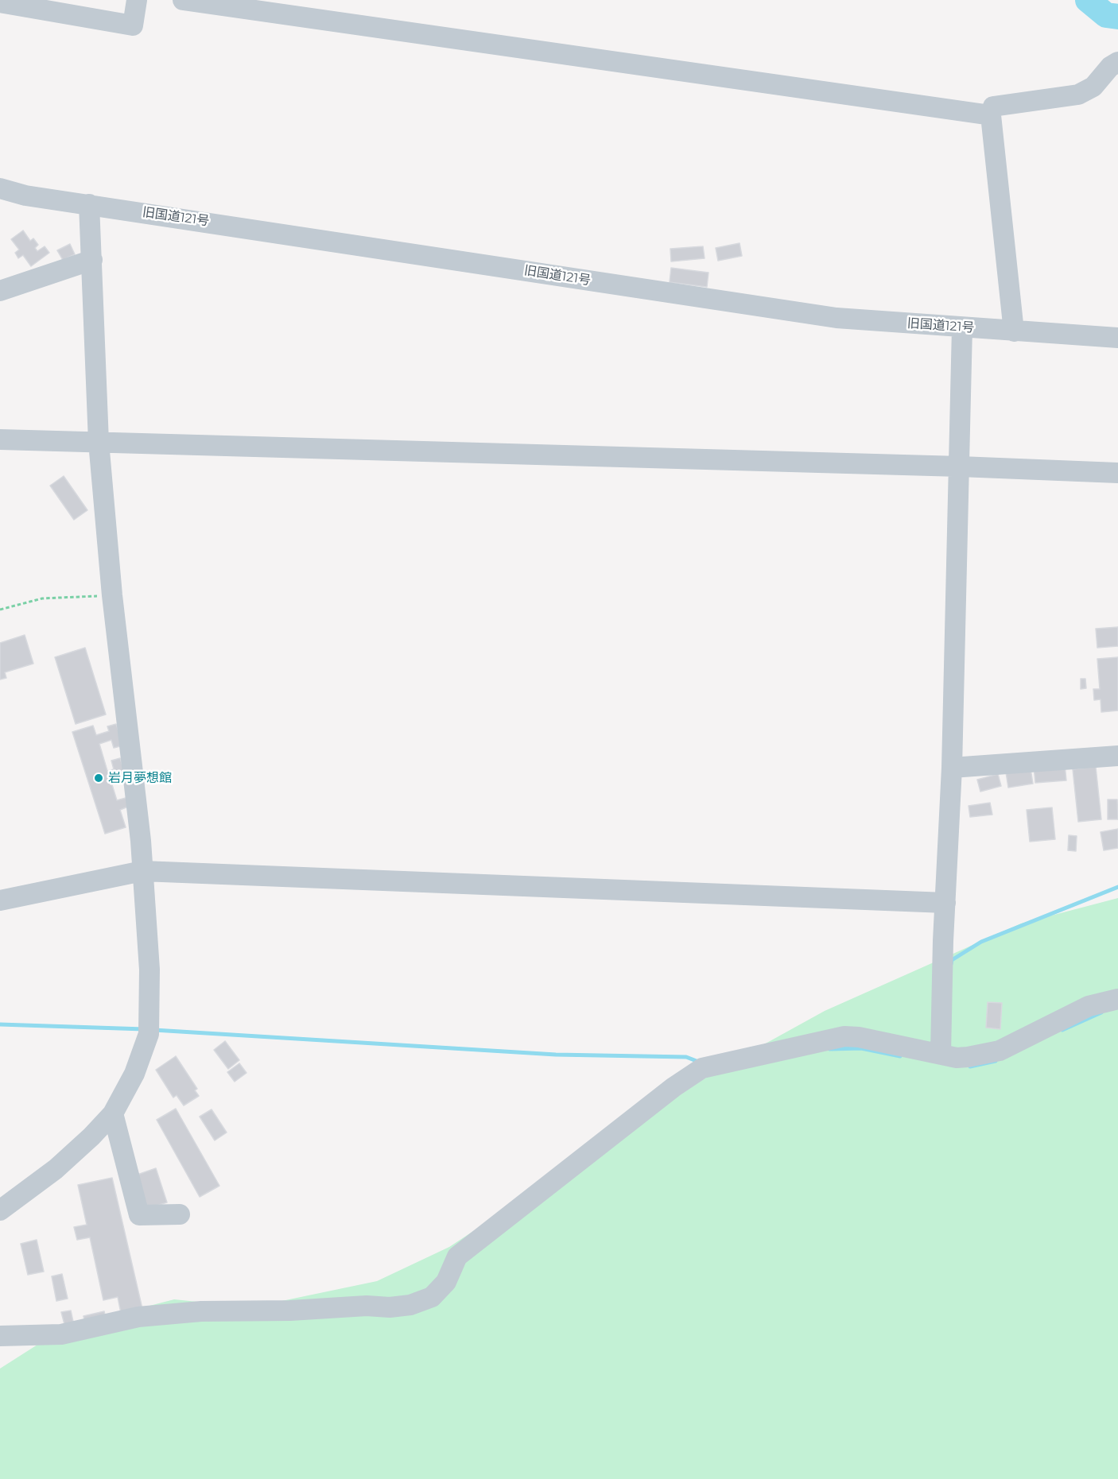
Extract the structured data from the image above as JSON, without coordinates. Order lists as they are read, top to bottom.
{
  "streets": {
    "street": ["旧国道121号"]
  },
  "places": ["岩月夢想館"]
}
